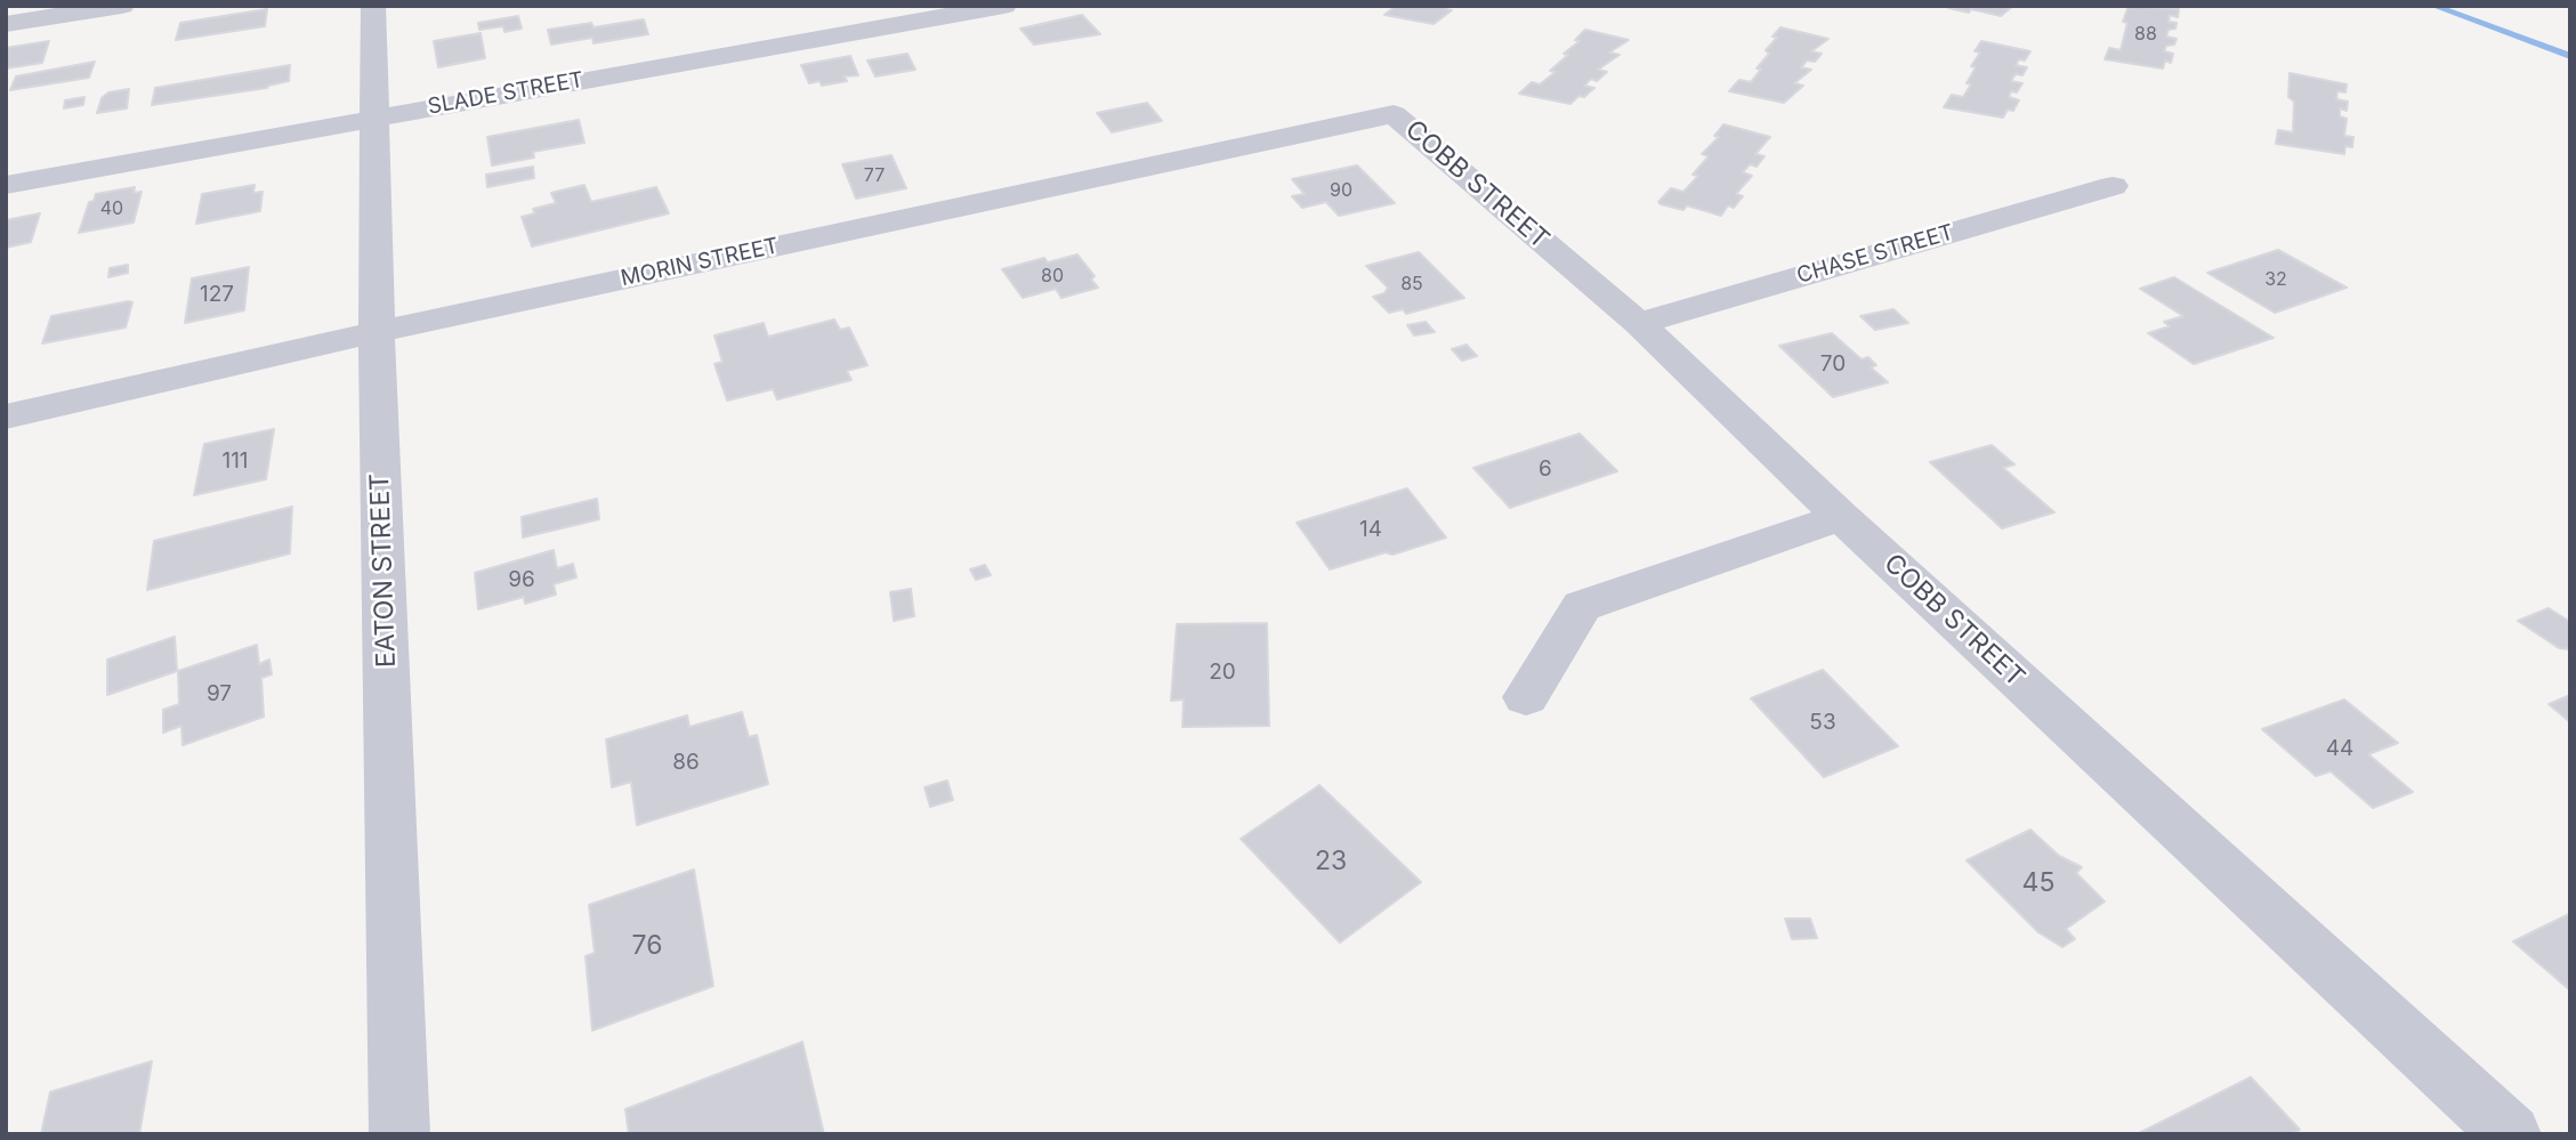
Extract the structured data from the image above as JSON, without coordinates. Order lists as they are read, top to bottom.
{
  "streets": {
    "street": [
      "SLADE STREET",
      "COBB STREET",
      "CHASE STREET",
      "MORIN STREET",
      "EATON STREET"
    ]
  },
  "crossings": [
    ["SLADE STREET", "EATON STREET"],
    ["COBB STREET", "CHASE STREET"],
    ["COBB STREET", "MORIN STREET"],
    ["MORIN STREET", "EATON STREET"]
  ],
  "house_numbers": [
    "88",
    "77",
    "90",
    "40",
    "80",
    "32",
    "85",
    "127",
    "70",
    "111",
    "6",
    "14",
    "96",
    "20",
    "97",
    "53",
    "44",
    "86",
    "23",
    "45",
    "76"
  ]
}
